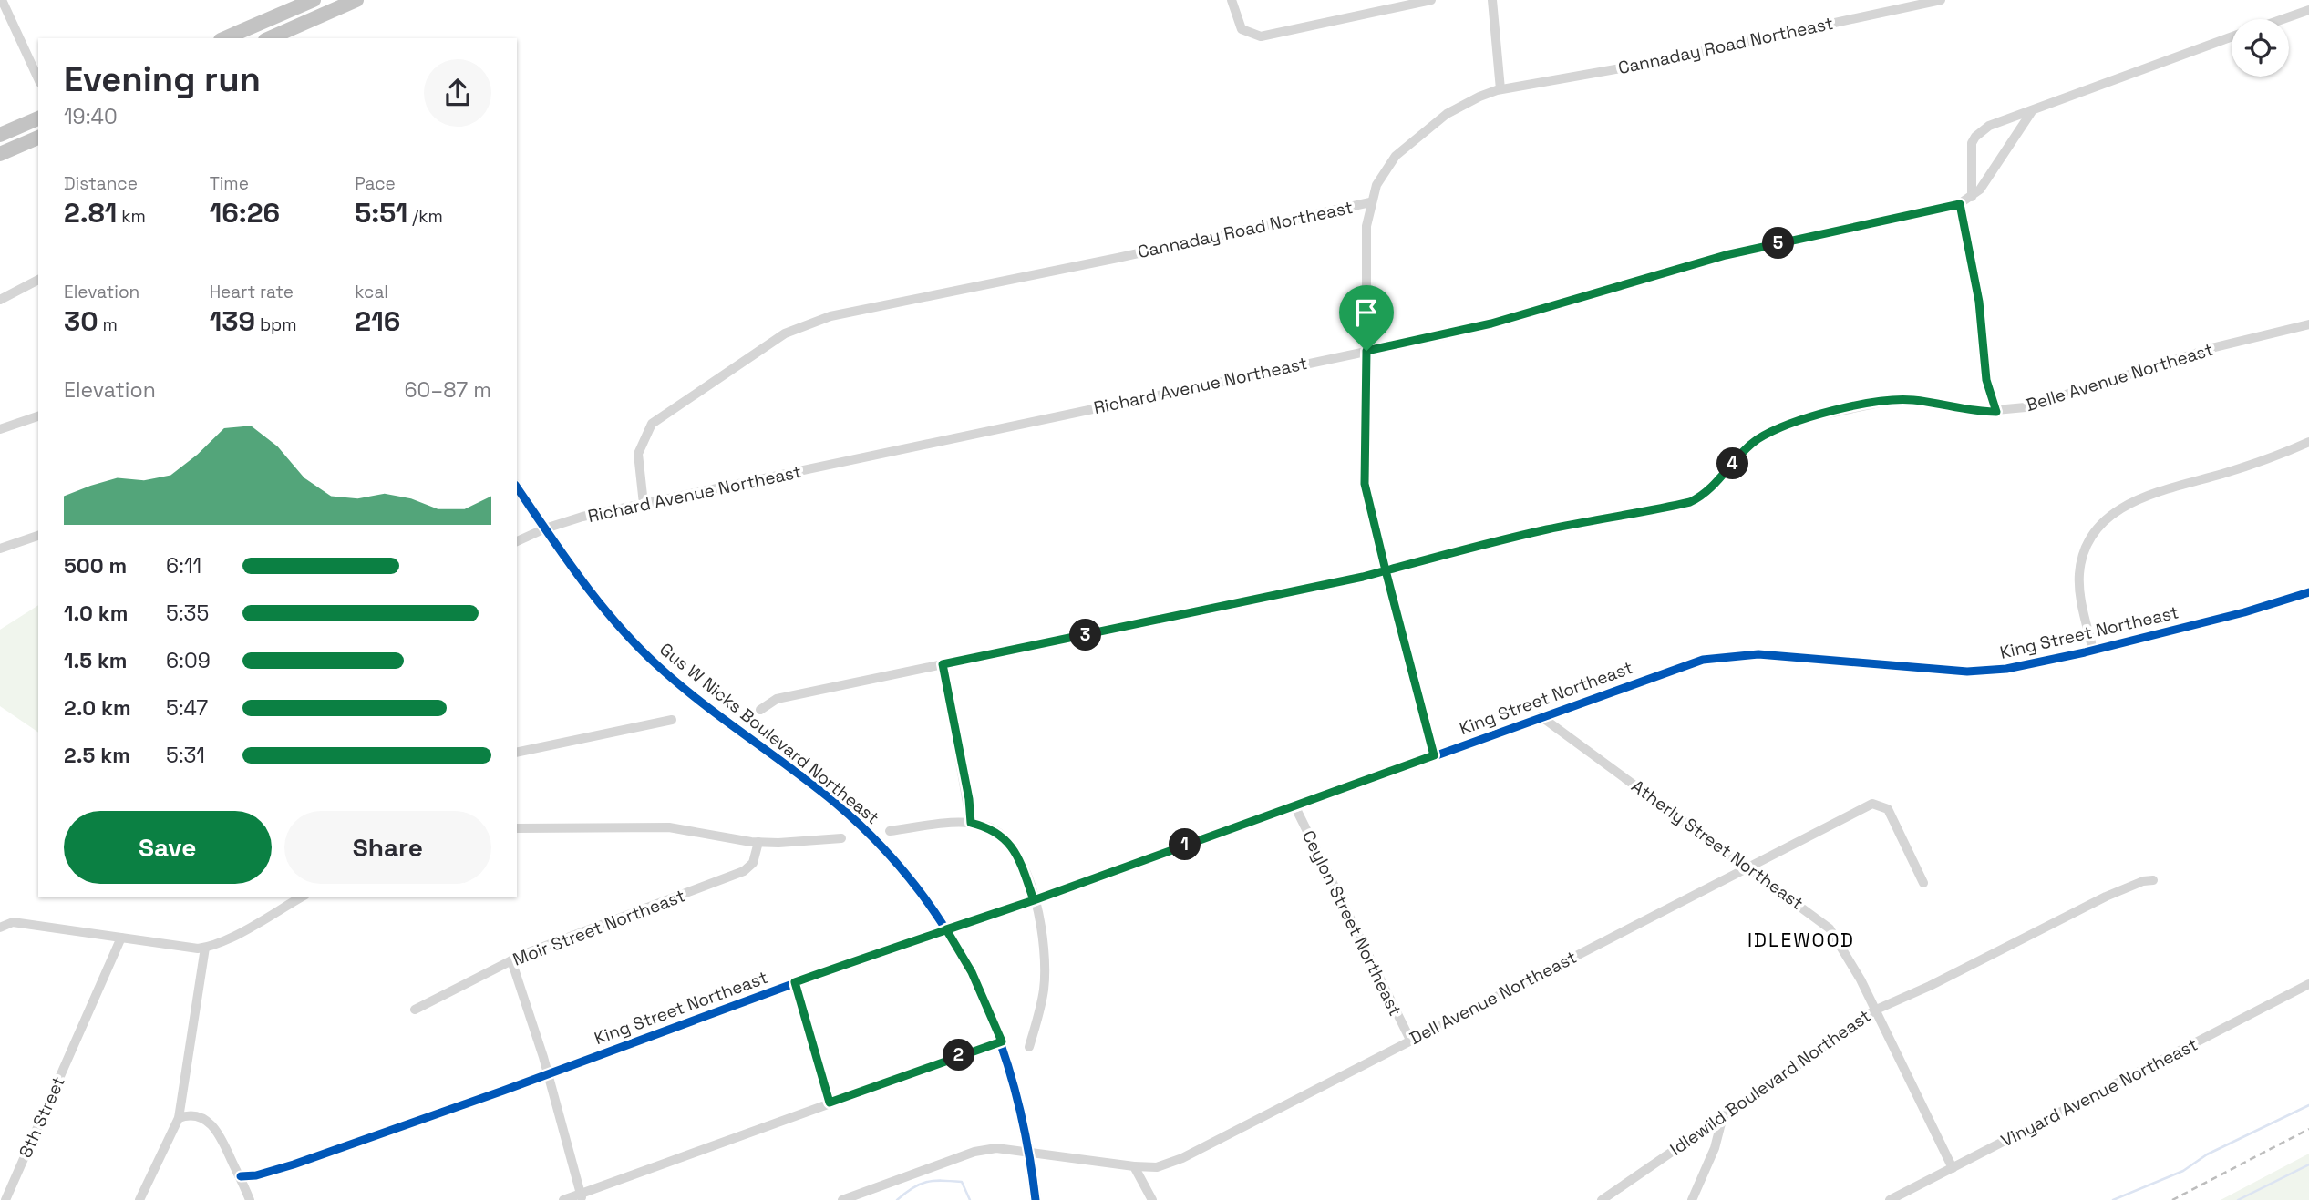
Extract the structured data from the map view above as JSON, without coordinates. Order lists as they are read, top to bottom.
{
  "streets": {
    "main road": ["Gus W Nicks Boulevard Northeast"],
    "street": [
      "Cannaday Road Northeast",
      "Belle Avenue Northeast",
      "Richard Avenue Northeast",
      "King Street Northeast",
      "Atherly Street Northeast",
      "Ceylon Street Northeast",
      "Moir Street Northeast",
      "Dell Avenue Northeast",
      "Idlewild Boulevard Northeast",
      "Vinyard Avenue Northeast",
      "8th Street"
    ]
  },
  "crossings": [
    ["Cannaday Road Northeast", "Richard Avenue Northeast"],
    ["Richard Avenue Northeast", "Gus W Nicks Boulevard Northeast"],
    ["King Street Northeast", "Gus W Nicks Boulevard Northeast"],
    ["King Street Northeast", "Atherly Street Northeast"],
    ["King Street Northeast", "Ceylon Street Northeast"],
    ["Atherly Street Northeast", "Dell Avenue Northeast"],
    ["Atherly Street Northeast", "Idlewild Boulevard Northeast"],
    ["Atherly Street Northeast", "Vinyard Avenue Northeast"],
    ["Ceylon Street Northeast", "Dell Avenue Northeast"]
  ],
  "districts": ["IDLEWOOD"],
  "page": {
    "heading": ["Evening run", "19:40"],
    "stats": [
      ["Distance", "2.81 km"],
      ["Time", "16:26"],
      ["Pace", "5:51 /km"],
      ["Elevation", "30 m"],
      ["Heart rate", "139 bpm"],
      ["kcal", "216"]
    ],
    "pins": [
      "5",
      "4",
      "3",
      "1",
      "2"
    ],
    "chart": ["Elevation", "60–87 m"],
    "list": [
      {
        "name": "500 m",
        "note": "6:11"
      },
      {
        "name": "1.0 km",
        "note": "5:35"
      },
      {
        "name": "1.5 km",
        "note": "6:09"
      },
      {
        "name": "2.0 km",
        "note": "5:47"
      },
      {
        "name": "2.5 km",
        "note": "5:31"
      }
    ],
    "buttons": ["Save", "Share"]
  }
}
